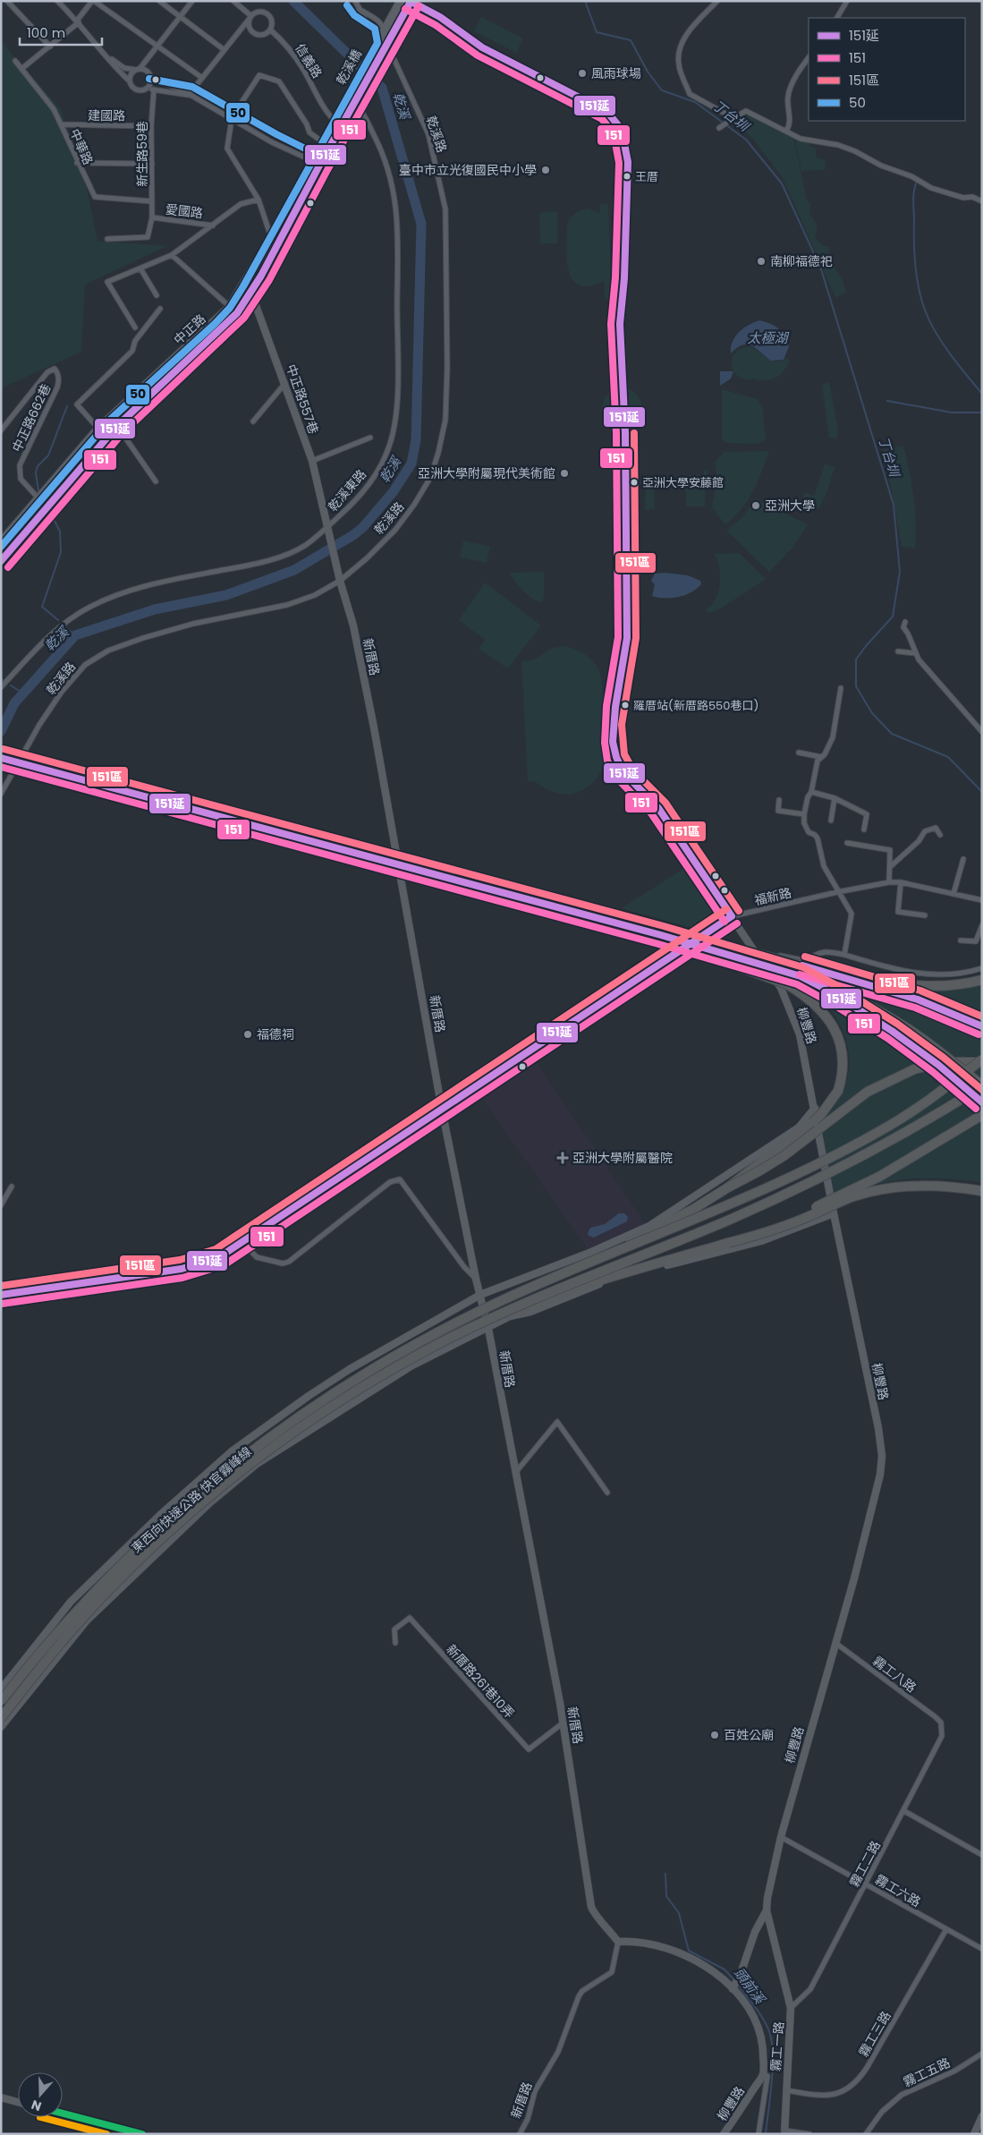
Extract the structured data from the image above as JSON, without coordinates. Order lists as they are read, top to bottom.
{
  "streets": {
    "highway": ["東西向快速公路 快官霧峰線"],
    "main road": ["乾溪橋", "中正路"],
    "street": [
      "信義路",
      "建國路",
      "乾溪路",
      "中華路",
      "新生路59巷",
      "愛國路",
      "中正路557巷",
      "中正路662巷",
      "乾溪東路",
      "新厝路",
      "福新路",
      "柳豐路",
      "霧工八路",
      "新厝路261巷10弄",
      "霧工二路",
      "霧工六路",
      "霧工三路",
      "霧工一路",
      "霧工五路"
    ]
  },
  "crossings": [
    ["信義路", "中正路"],
    ["乾溪橋", "乾溪路"],
    ["乾溪橋", "中正路"],
    ["乾溪橋", "乾溪東路"],
    ["建國路", "中華路"],
    ["建國路", "新生路59巷"],
    ["乾溪路", "新厝路"],
    ["中華路", "新生路59巷"],
    ["新生路59巷", "愛國路"],
    ["中正路", "中正路557巷"],
    ["中正路", "中正路662巷"],
    ["中正路", "乾溪東路"],
    ["中正路557巷", "乾溪東路"],
    ["中正路557巷", "新厝路"],
    ["乾溪東路", "新厝路"],
    ["新厝路", "福新路"],
    ["新厝路", "新厝路261巷10弄"],
    ["福新路", "柳豐路"],
    ["柳豐路", "霧工八路"],
    ["柳豐路", "霧工六路"],
    ["柳豐路", "霧工一路"],
    ["霧工八路", "霧工二路"],
    ["霧工二路", "霧工六路"],
    ["霧工二路", "霧工一路"],
    ["霧工六路", "霧工三路"],
    ["霧工三路", "霧工一路"]
  ],
  "water": [
    "乾溪",
    "丁台圳",
    "太極湖",
    "頭前溪"
  ],
  "places": {
    "other": [
      "風雨球場",
      "臺中市立光復國民中小學",
      "王厝",
      "南柳福德祀",
      "亞洲大學附屬現代美術館",
      "亞洲大學安藤館",
      "亞洲大學",
      "羅厝站(新厝路550巷口)",
      "福德祠",
      "百姓公廟"
    ],
    "health": ["亞洲大學附屬醫院"]
  },
  "lines": [
    "transit line 151延",
    "transit line 50",
    "transit line 151",
    "transit line 151區"
  ],
  "legend": [
    "151延",
    "151",
    "151區",
    "50"
  ],
  "scale_bar": "100 m",
  "north": "bottom"
}
